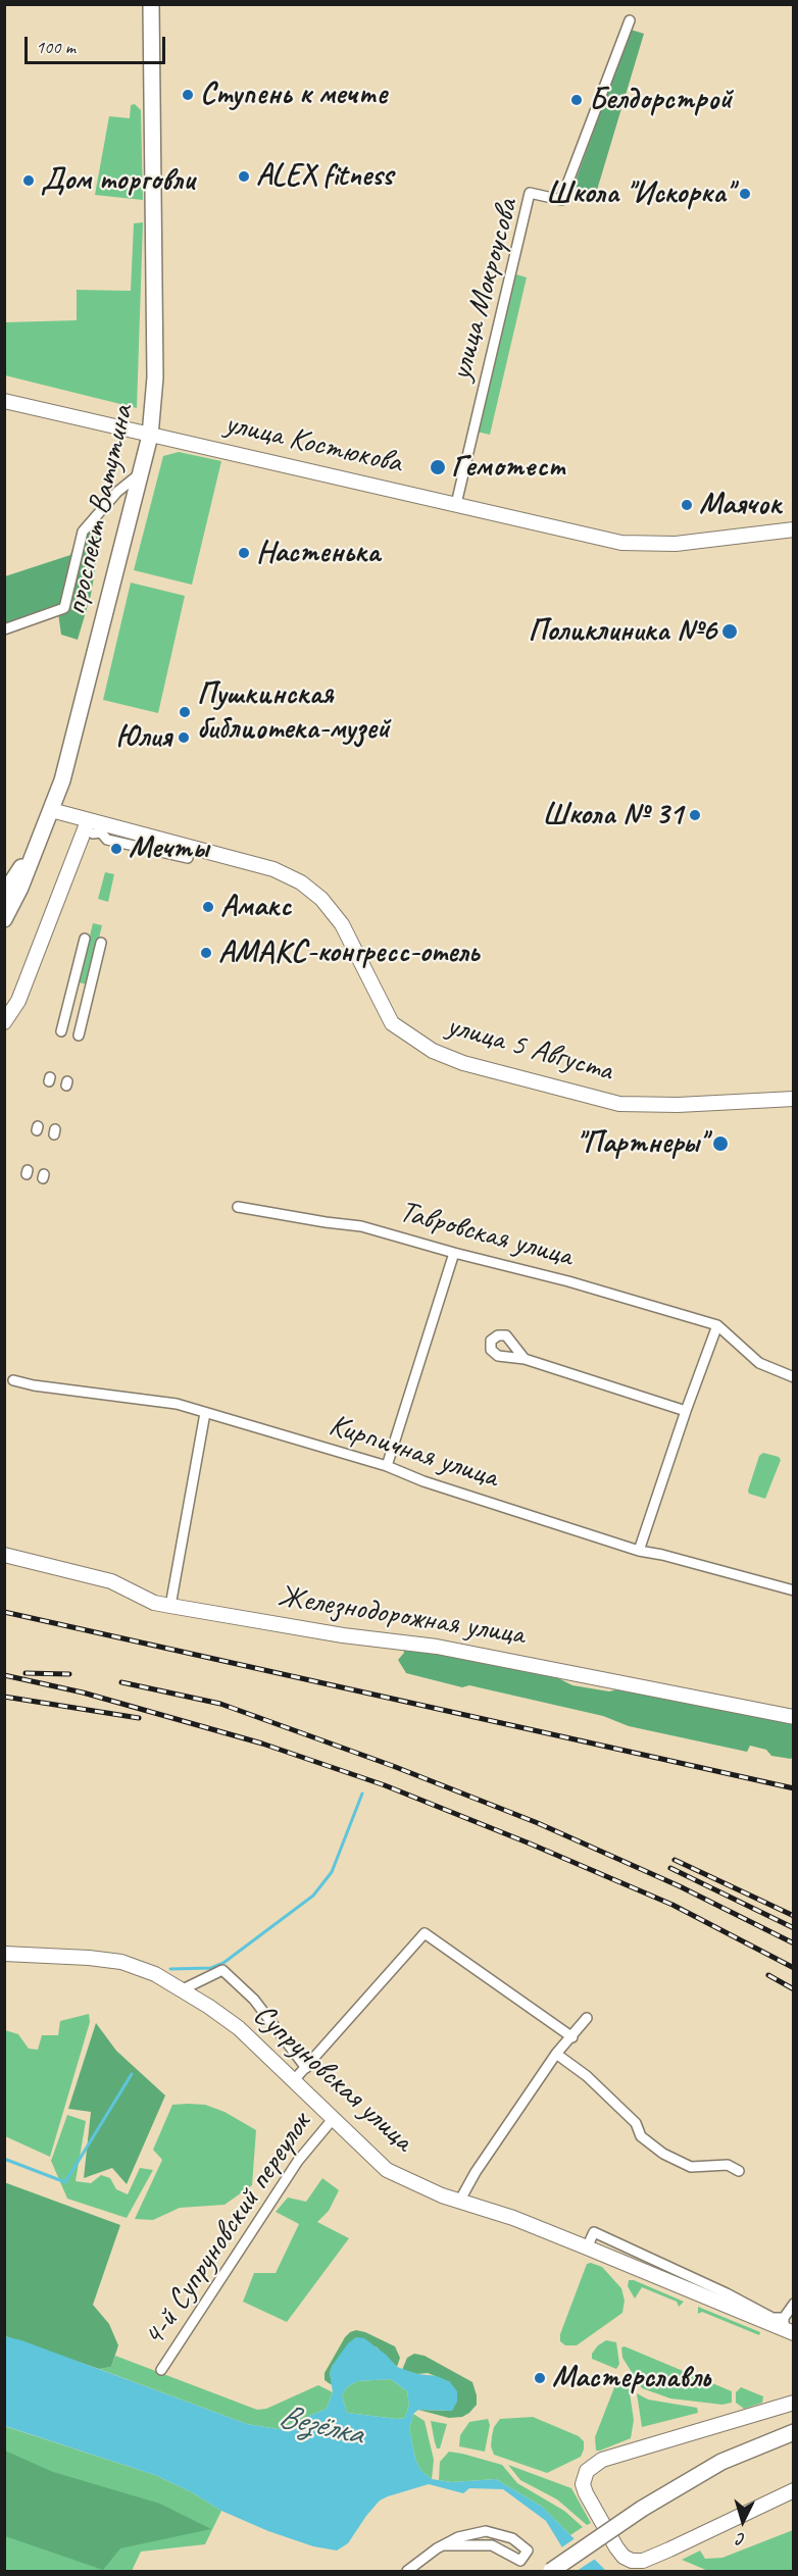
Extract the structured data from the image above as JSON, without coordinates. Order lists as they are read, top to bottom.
{
  "streets": {
    "main road": ["проспект Ватутина"],
    "street": [
      "улица Мокроусова",
      "улица Костюкова",
      "улица 5 Августа",
      "Тавровская улица",
      "Кирпичная улица",
      "Железнодорожная улица",
      "Супруновская улица",
      "4-й Супруновский переулок"
    ]
  },
  "crossings": [
    ["улица Мокроусова", "улица Костюкова"],
    ["улица Костюкова", "проспект Ватутина"],
    ["проспект Ватутина", "улица 5 Августа"],
    ["Супруновская улица", "4-й Супруновский переулок"]
  ],
  "water": ["Везёлка"],
  "places": [
    "Ступень к мечте",
    "Белдорстрой",
    "ALEX fitness",
    "Дом торговли",
    "Школа \"Искорка\"",
    "Гемотест",
    "Маячок",
    "Настенька",
    "Поликлиника №6",
    "Пушкинская библиотека-музей",
    "Юлия",
    "Школа № 31",
    "Мечты",
    "Амакс",
    "АМАКС-конгресс-отель",
    "\"Партнеры\"",
    "Мастерславль"
  ],
  "scale_bar": "100 m",
  "north": "bottom"
}
